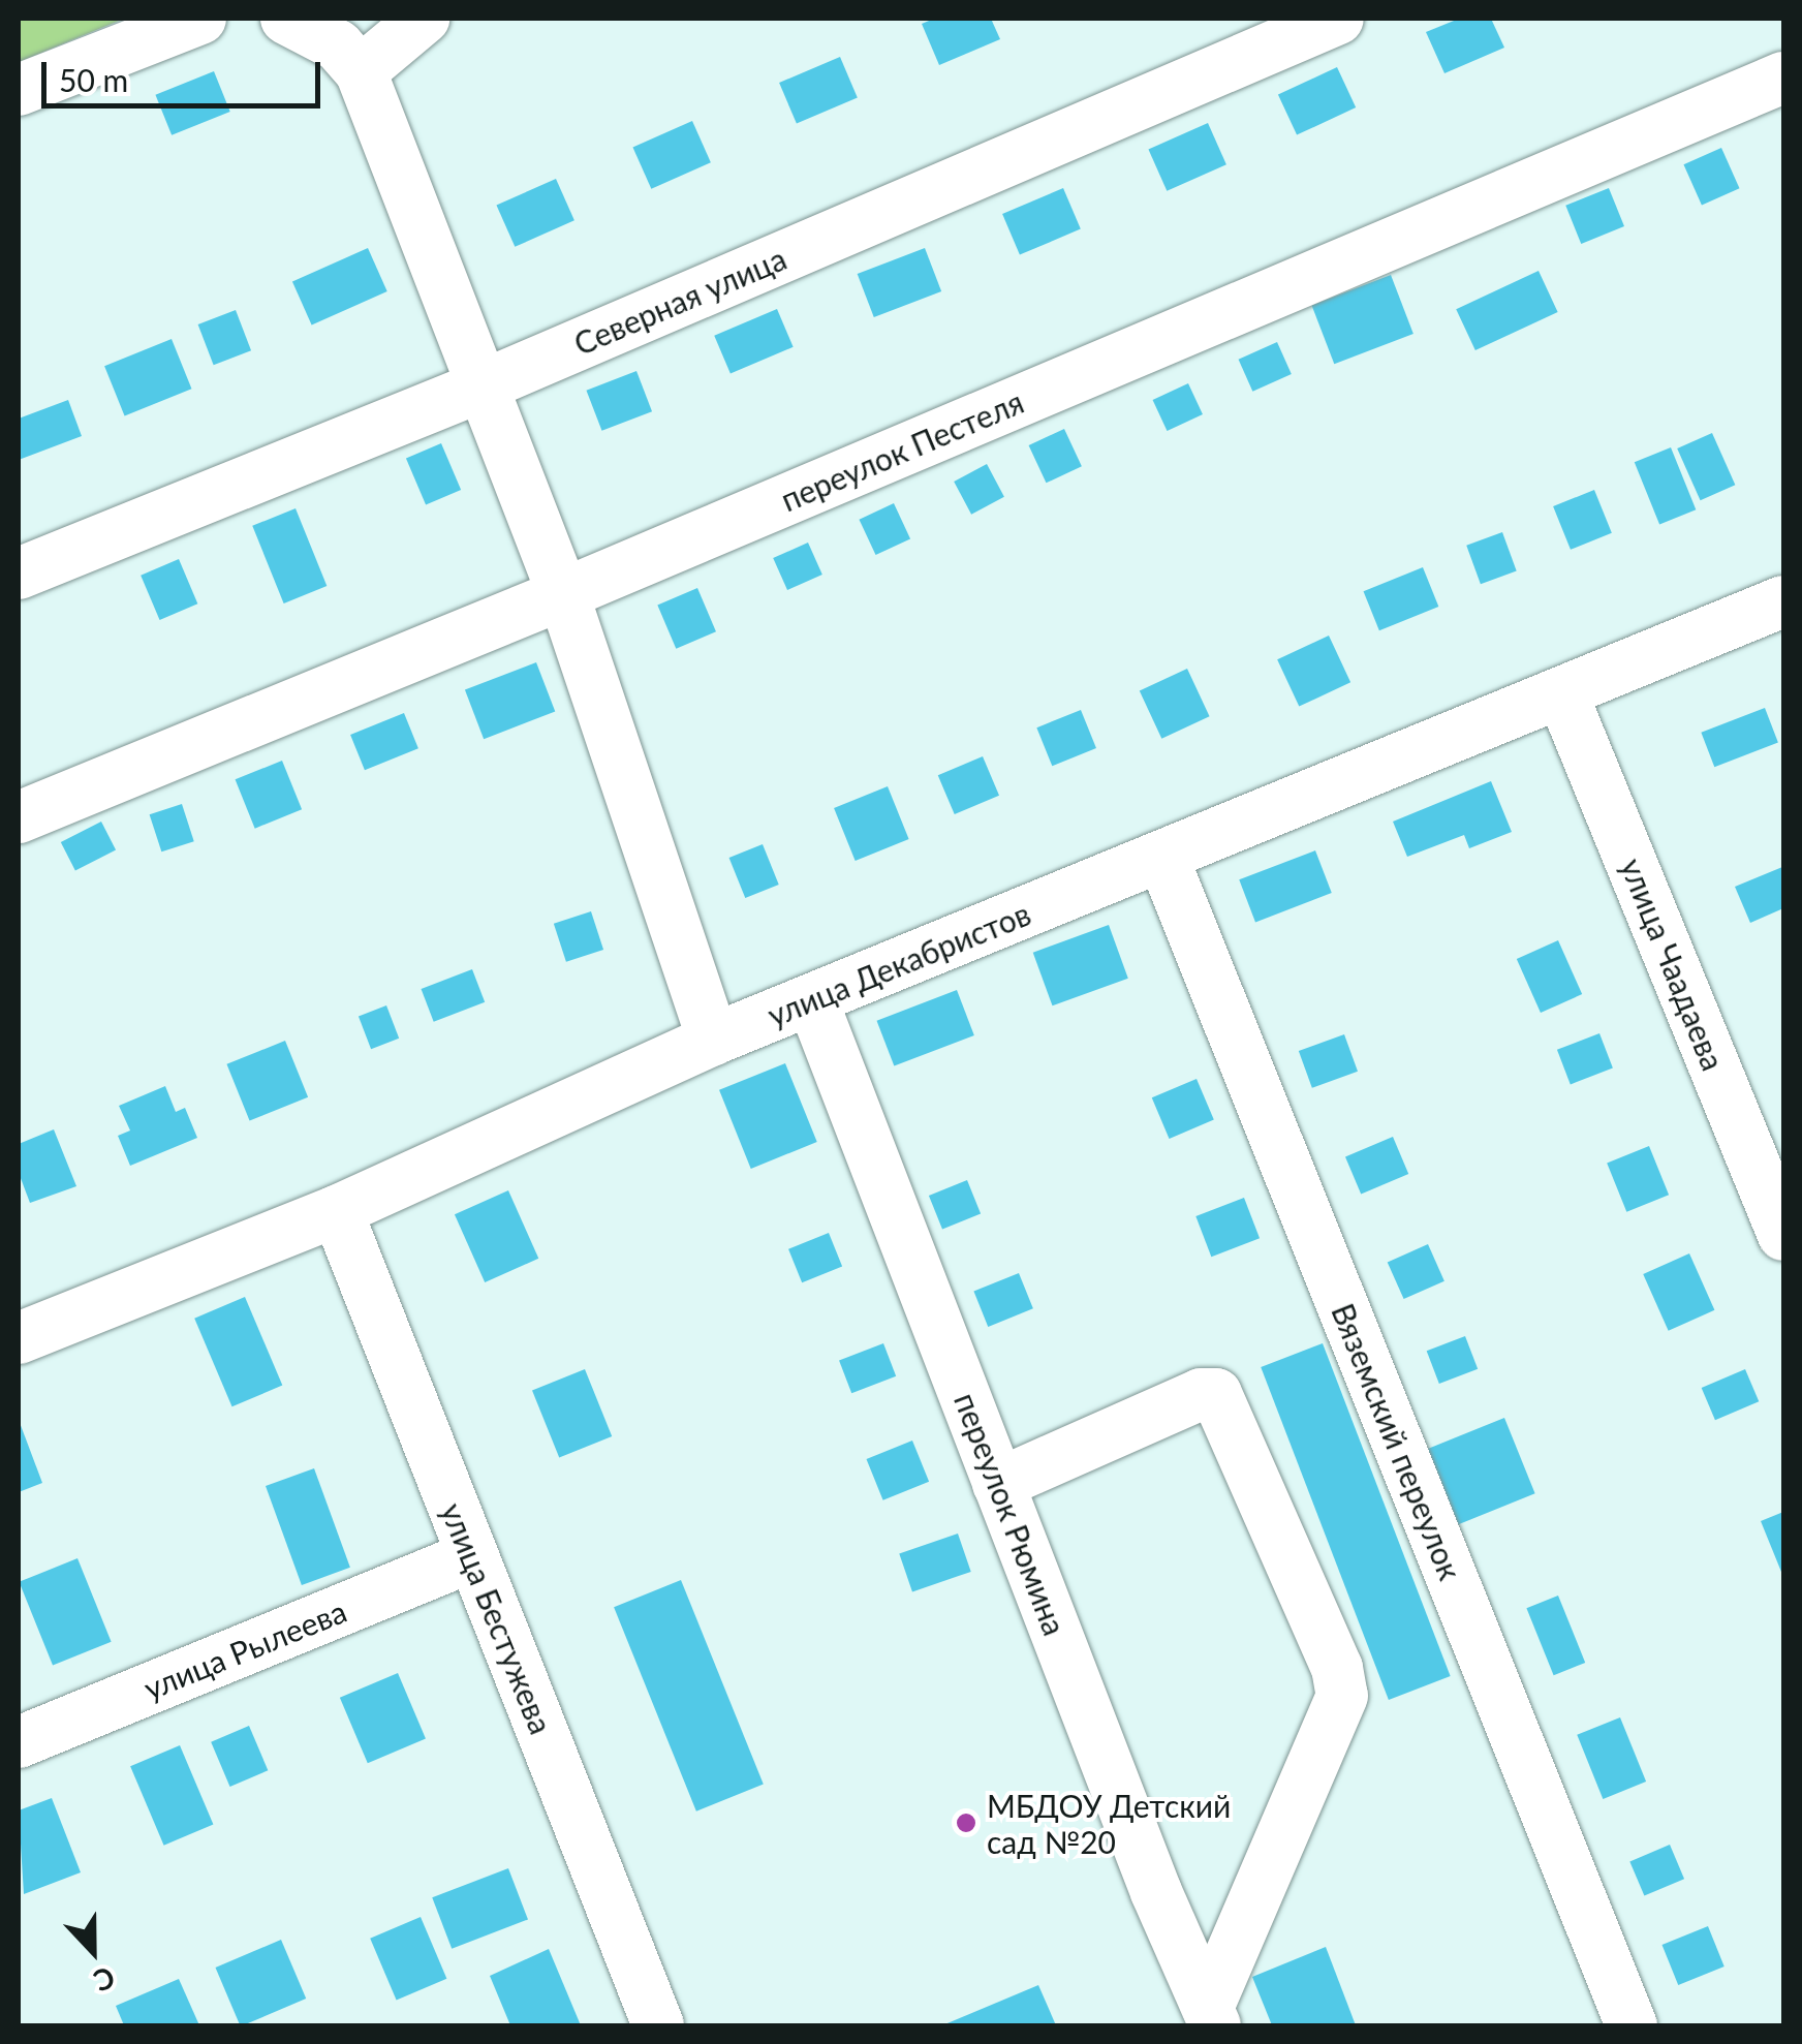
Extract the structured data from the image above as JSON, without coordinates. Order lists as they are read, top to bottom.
{
  "streets": {
    "street": [
      "Северная улица",
      "переулок Пестеля",
      "улица Декабристов",
      "улица Чаадаева",
      "Вяземский переулок",
      "переулок Рюмина",
      "улица Бестужева",
      "улица Рылеева"
    ]
  },
  "crossings": [
    ["улица Декабристов", "улица Чаадаева"],
    ["улица Декабристов", "Вяземский переулок"],
    ["улица Декабристов", "переулок Рюмина"],
    ["улица Декабристов", "улица Бестужева"],
    ["улица Бестужева", "улица Рылеева"]
  ],
  "places": ["МБДОУ Детский сад №20"],
  "scale_bar": "50 m",
  "north": "bottom"
}
